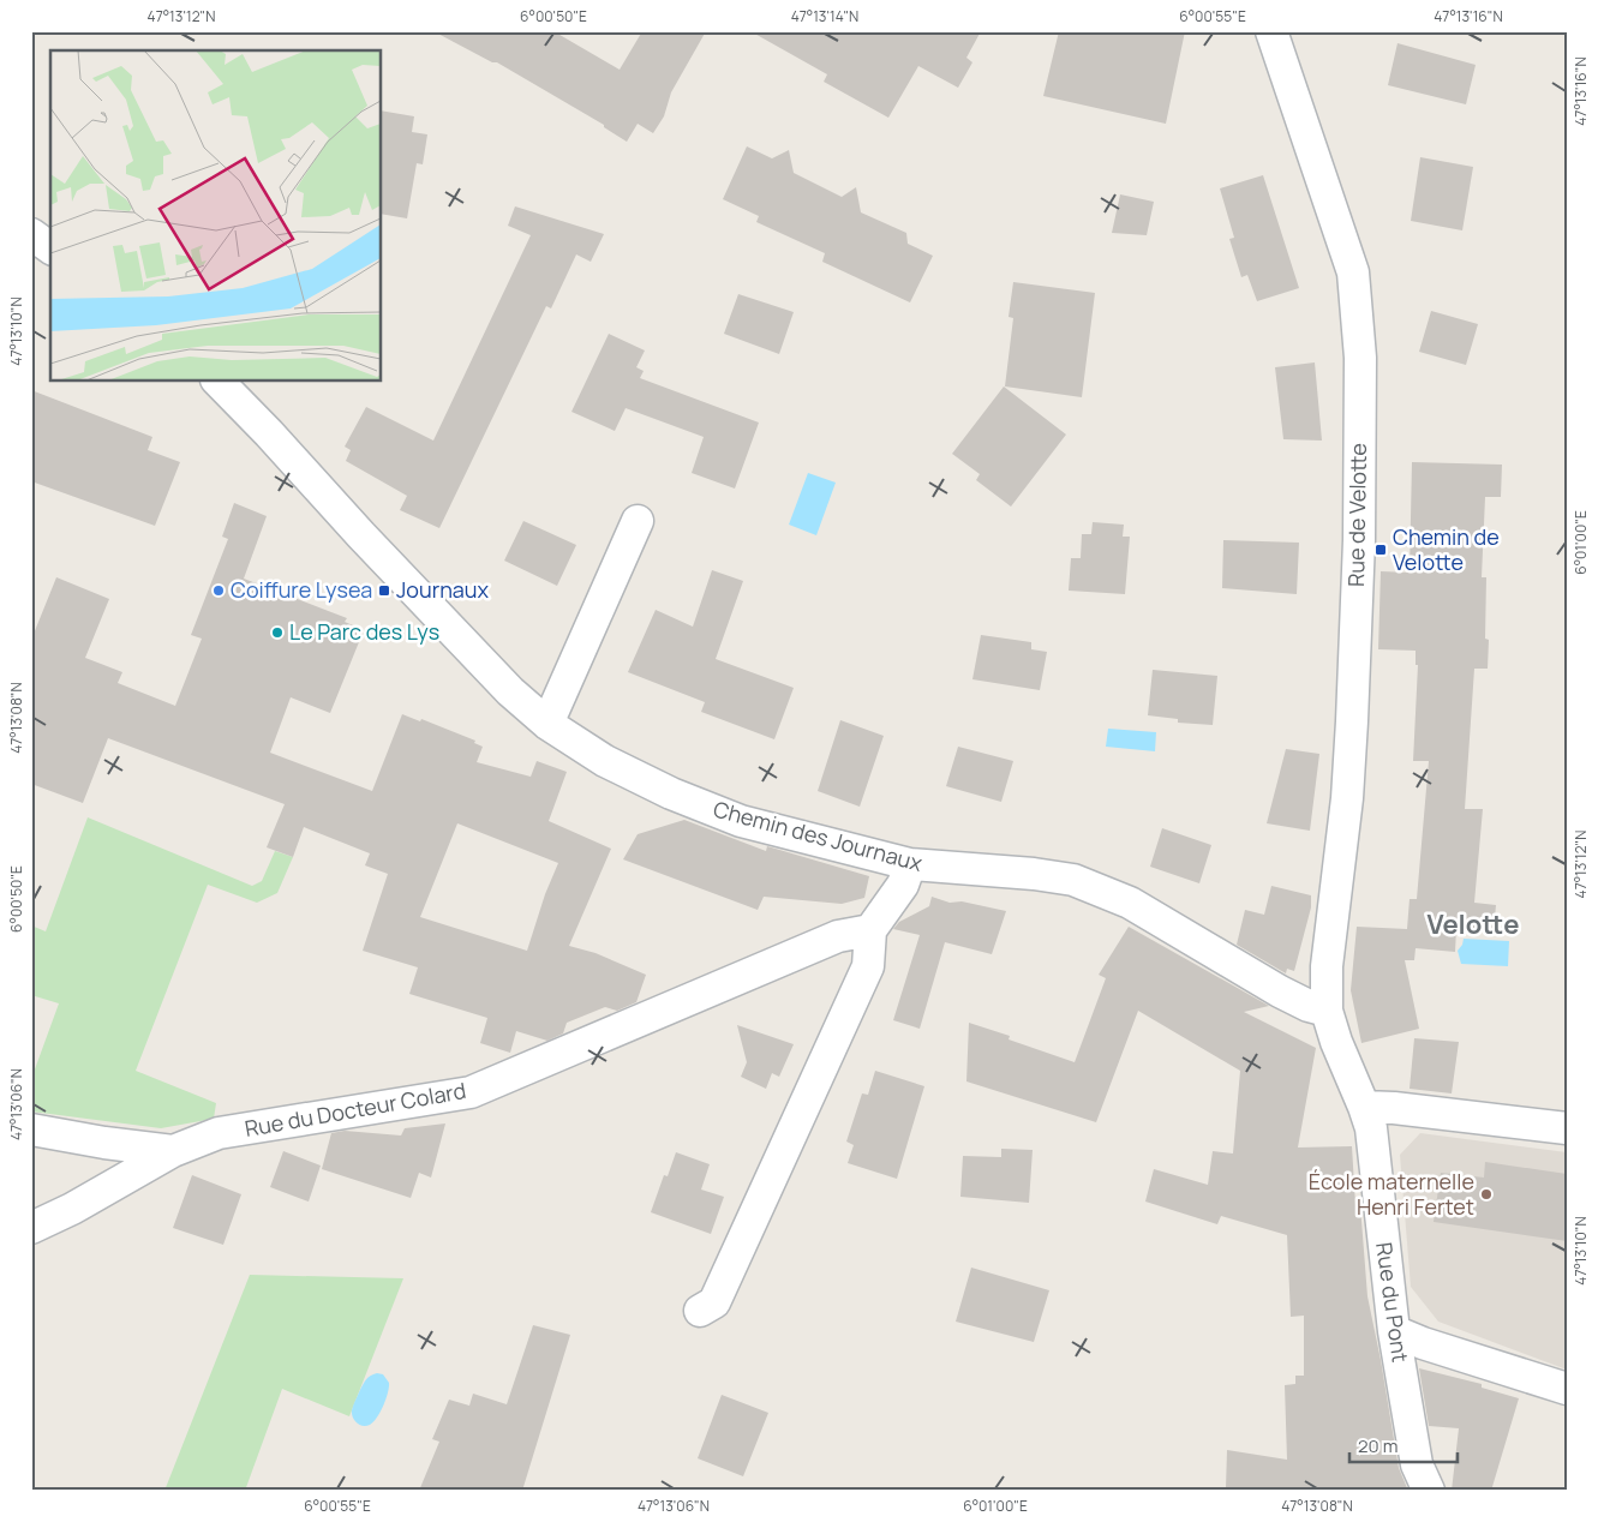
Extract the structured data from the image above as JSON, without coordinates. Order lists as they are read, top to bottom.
{
  "streets": {
    "street": [
      "Rue de Velotte",
      "Chemin des Journaux",
      "Rue du Docteur Colard",
      "Rue du Pont"
    ]
  },
  "crossings": [
    ["Rue de Velotte", "Chemin des Journaux"],
    ["Rue de Velotte", "Rue du Pont"],
    ["Chemin des Journaux", "Rue du Pont"]
  ],
  "districts": ["Velotte"],
  "places": {
    "transit": ["Chemin de Velotte", "Journaux"],
    "other": ["Coiffure Lysea", "Le Parc des Lys", "École maternelle Henri Fertet"]
  },
  "scale_bar": "20 m",
  "coordinates": [
    "47°13'12\"N",
    "6°00'50\"E",
    "47°13'14\"N",
    "6°00'55\"E",
    "47°13'16\"N",
    "47°13'10\"N",
    "6°01'00\"E",
    "47°13'08\"N",
    "47°13'06\"N"
  ]
}
